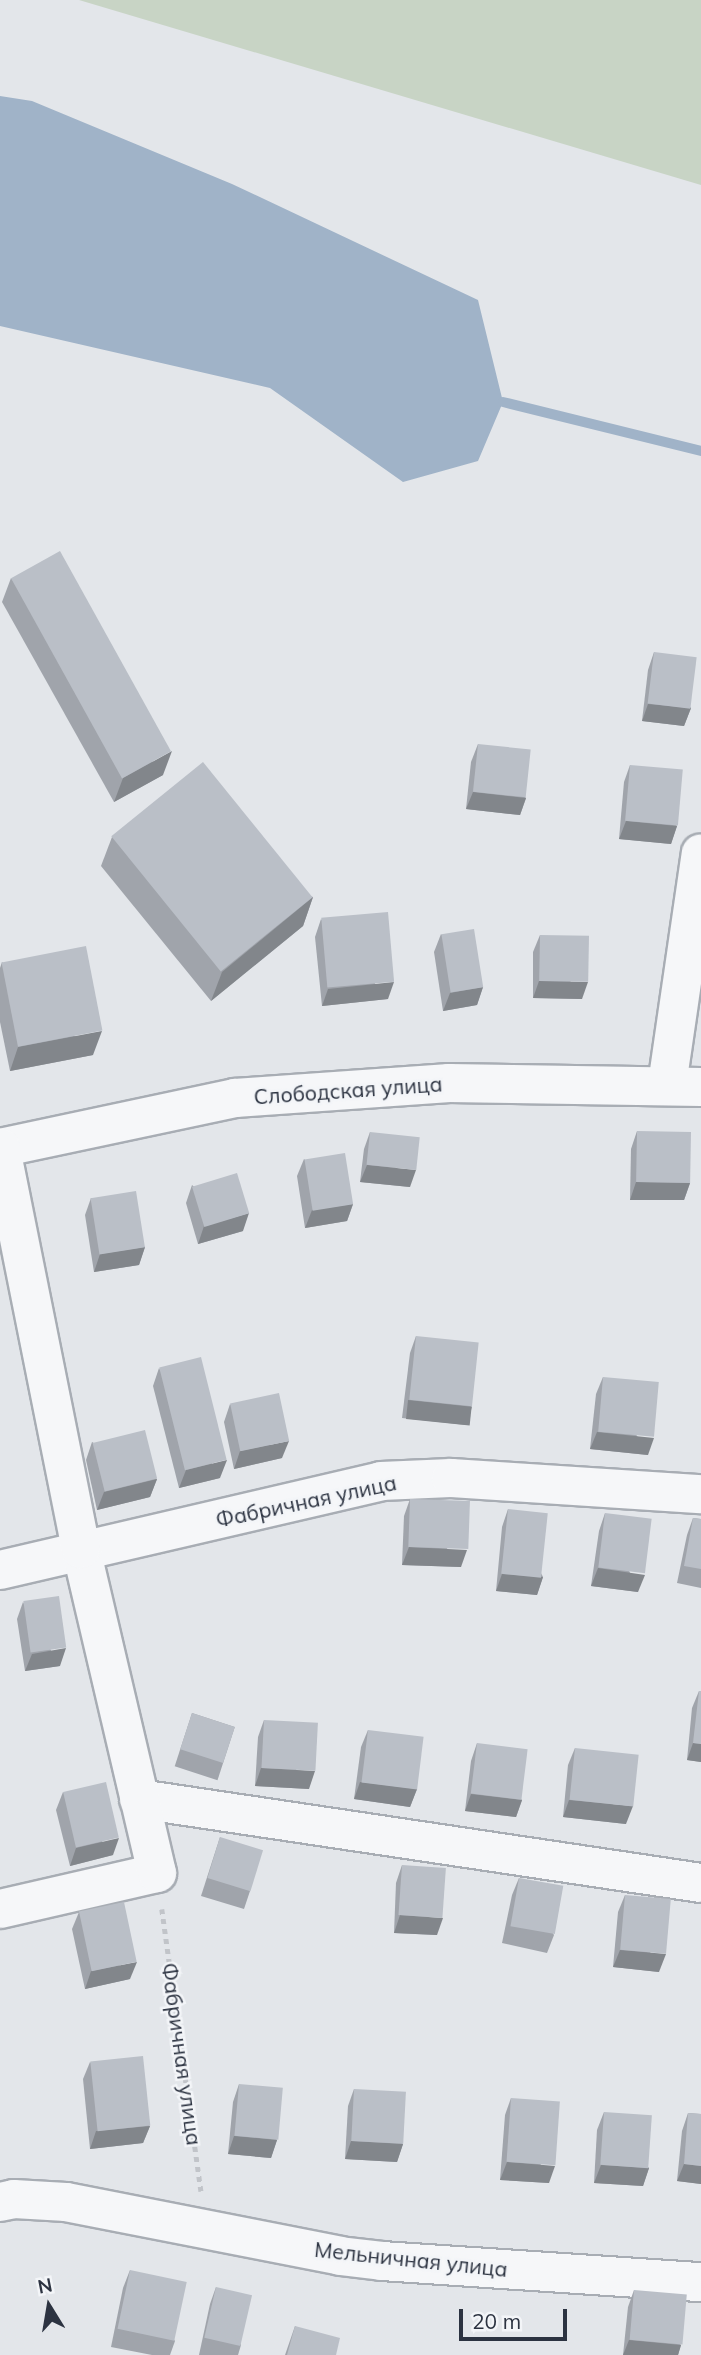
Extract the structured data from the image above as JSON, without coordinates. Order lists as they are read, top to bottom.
{
  "streets": {
    "street": ["Слободская улица", "Фабричная улица", "Мельничная улица"]
  },
  "crossings": [
    ["Фабричная улица", "Мельничная улица"]
  ],
  "scale_bar": "20 m",
  "north": "top"
}
